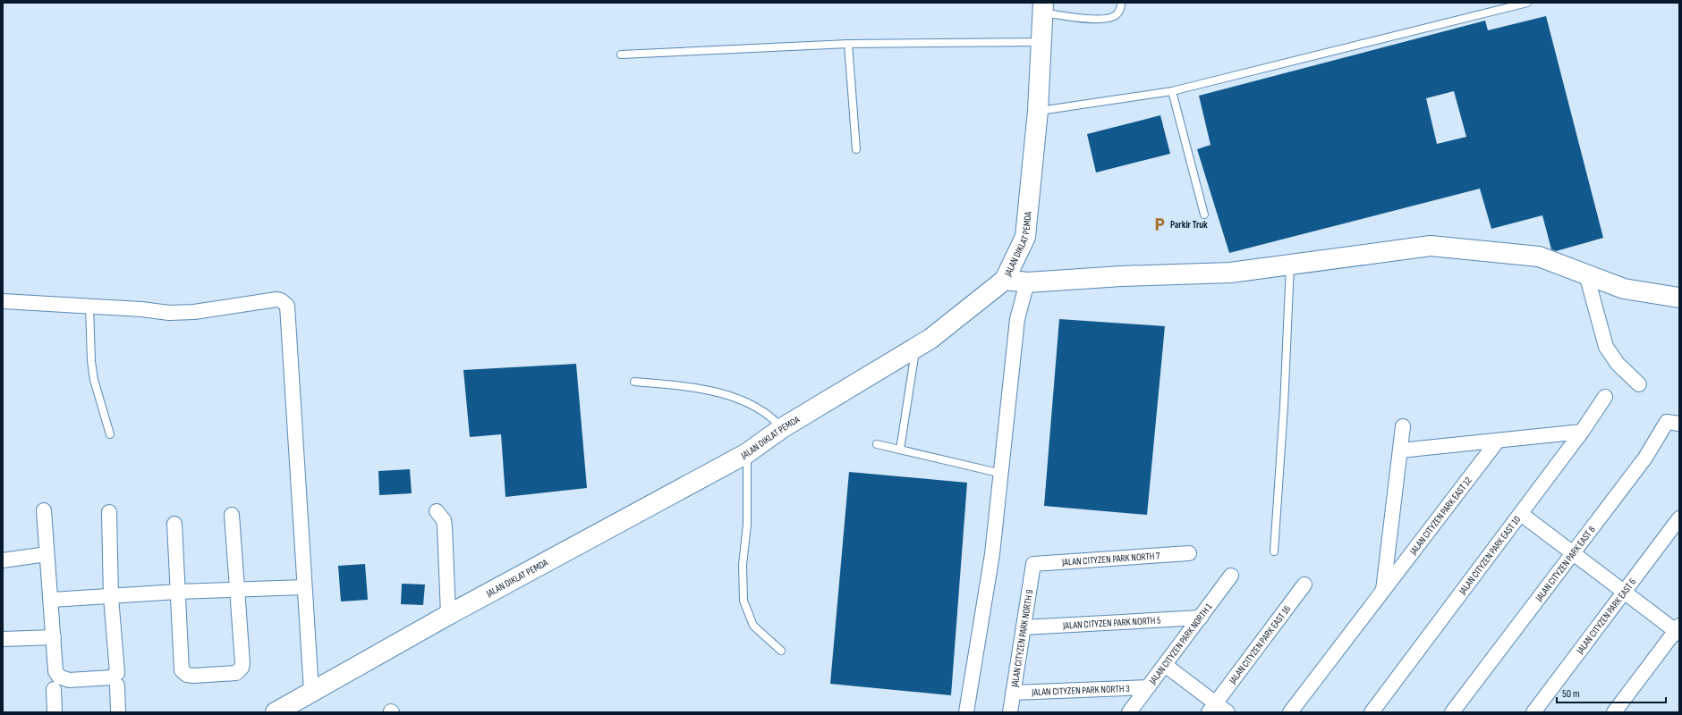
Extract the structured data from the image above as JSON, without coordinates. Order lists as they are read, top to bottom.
{
  "streets": {
    "street": [
      "JALAN DIKLAT PEMDA",
      "JALAN CITYZEN PARK EAST 12",
      "JALAN CITYZEN PARK EAST 10",
      "JALAN CITYZEN PARK NORTH 7",
      "JALAN CITYZEN PARK EAST 8",
      "JALAN CITYZEN PARK EAST 6",
      "JALAN CITYZEN PARK NORTH 5",
      "JALAN CITYZEN PARK NORTH 9",
      "JALAN CITYZEN PARK NORTH 1",
      "JALAN CITYZEN PARK EAST 16",
      "JALAN CITYZEN PARK NORTH 3"
    ]
  },
  "crossings": [
    ["JALAN CITYZEN PARK NORTH 7", "JALAN CITYZEN PARK NORTH 9"],
    ["JALAN CITYZEN PARK NORTH 5", "JALAN CITYZEN PARK NORTH 9"],
    ["JALAN CITYZEN PARK NORTH 5", "JALAN CITYZEN PARK NORTH 1"],
    ["JALAN CITYZEN PARK NORTH 9", "JALAN CITYZEN PARK NORTH 3"],
    ["JALAN CITYZEN PARK NORTH 1", "JALAN CITYZEN PARK NORTH 3"]
  ],
  "places": {
    "parking": ["Parkir Truk"]
  },
  "scale_bar": "50 m"
}
